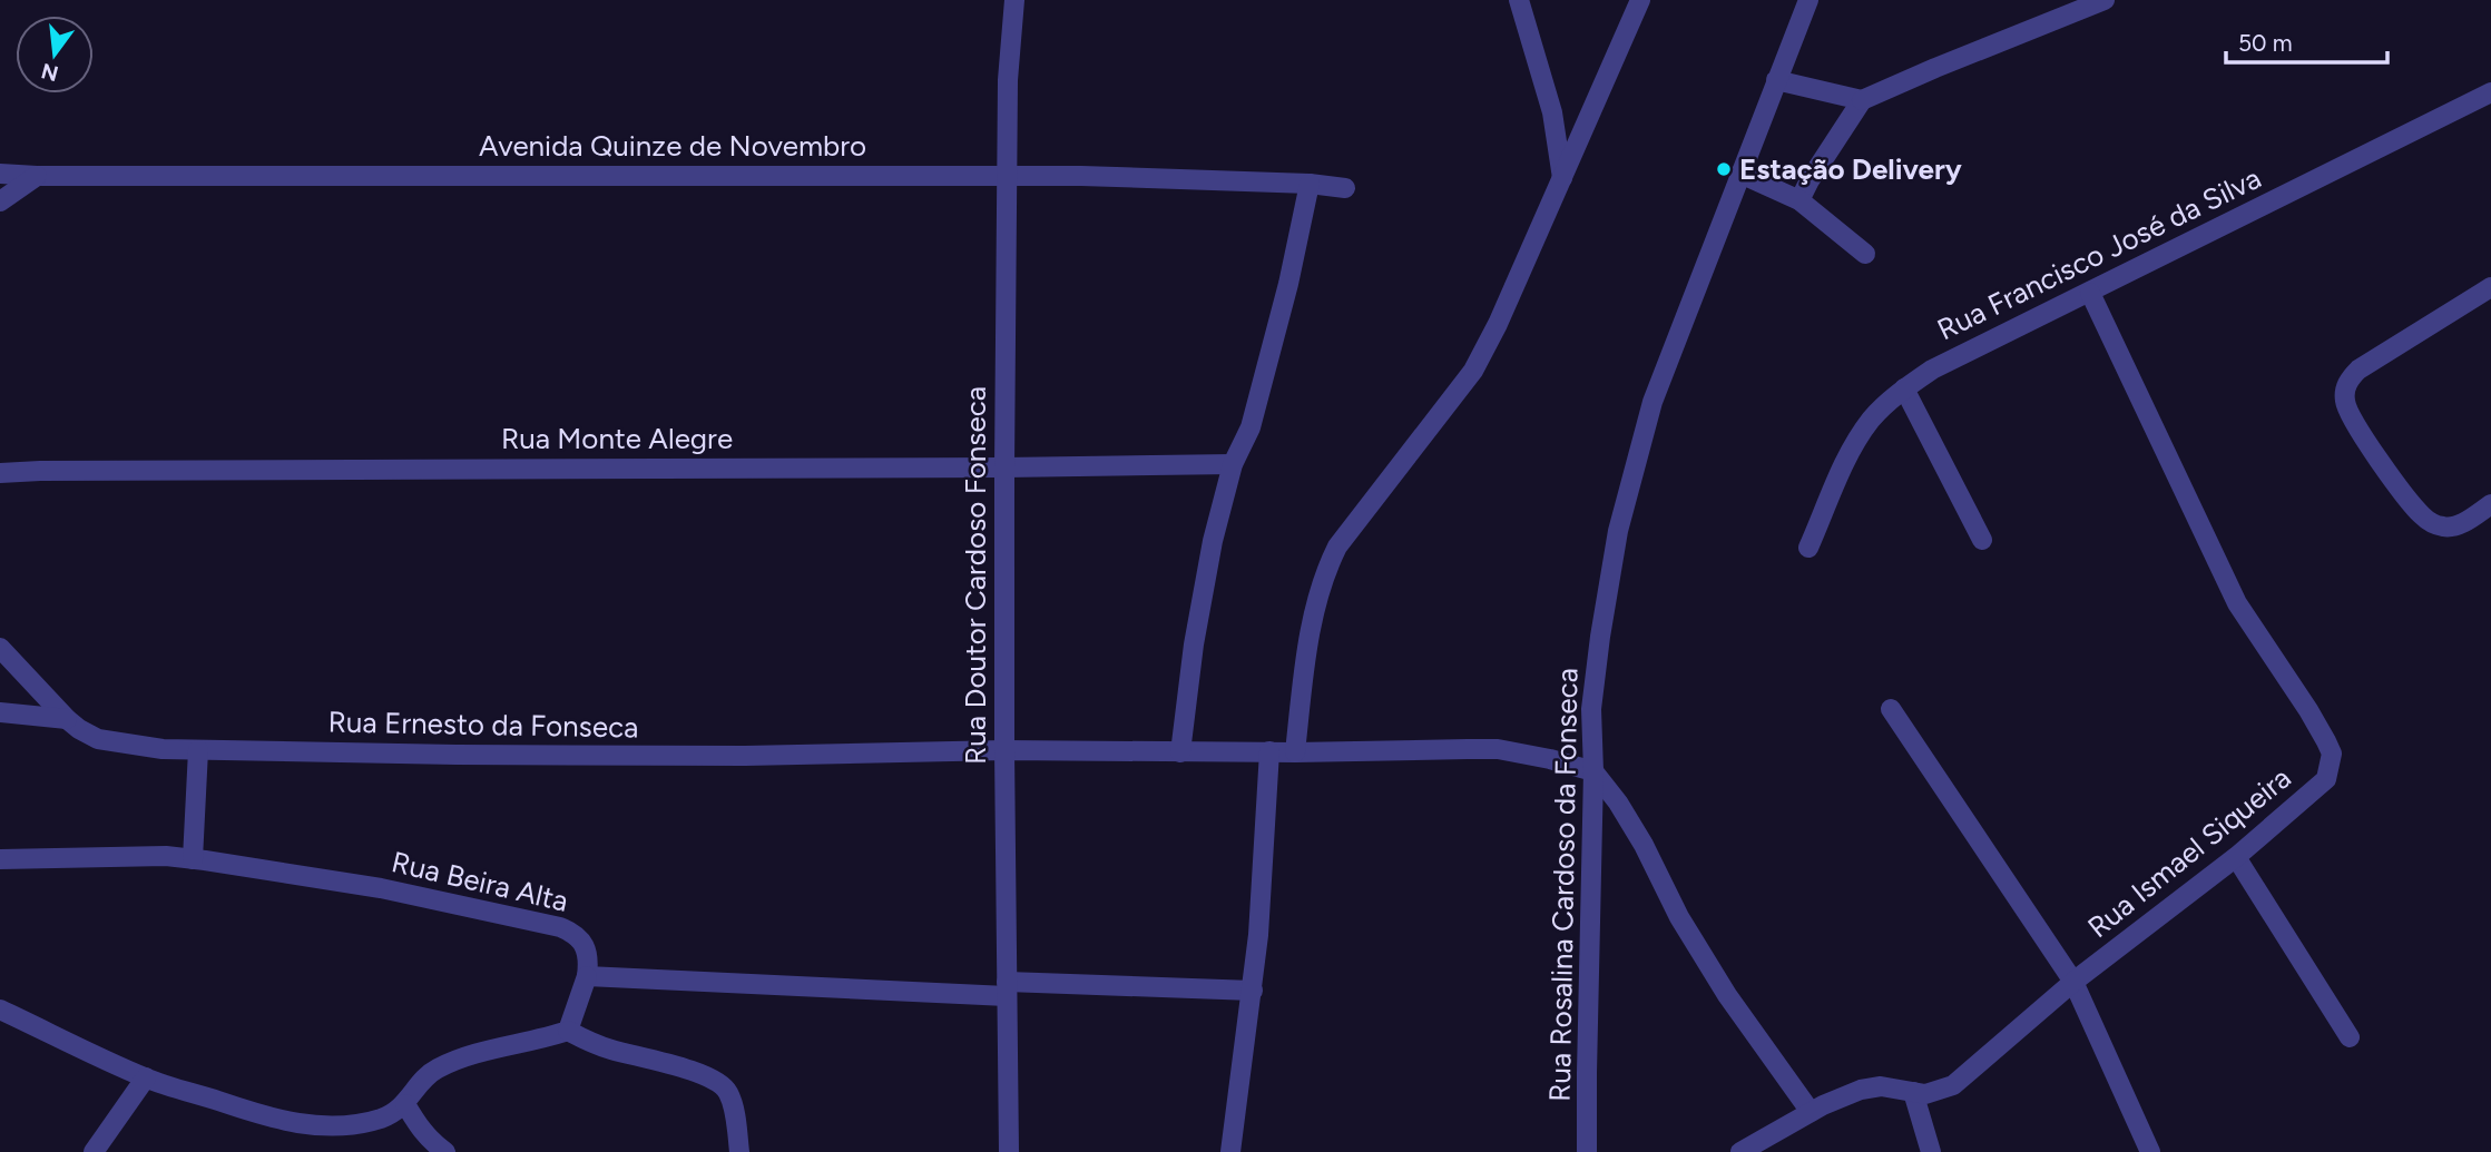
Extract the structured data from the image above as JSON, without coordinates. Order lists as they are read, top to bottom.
{
  "streets": {
    "street": [
      "Avenida Quinze de Novembro",
      "Rua Francisco José da Silva",
      "Rua Monte Alegre",
      "Rua Doutor Cardoso Fonseca",
      "Rua Ernesto da Fonseca",
      "Rua Ismael Siqueira",
      "Rua Beira Alta",
      "Rua Rosalina Cardoso da Fonseca"
    ]
  },
  "crossings": [
    ["Avenida Quinze de Novembro", "Rua Doutor Cardoso Fonseca"],
    ["Rua Francisco José da Silva", "Rua Ismael Siqueira"],
    ["Rua Monte Alegre", "Rua Doutor Cardoso Fonseca"],
    ["Rua Doutor Cardoso Fonseca", "Rua Ernesto da Fonseca"],
    ["Rua Ernesto da Fonseca", "Rua Rosalina Cardoso da Fonseca"]
  ],
  "places": ["Estação Delivery"],
  "scale_bar": "50 m",
  "north": "bottom"
}
